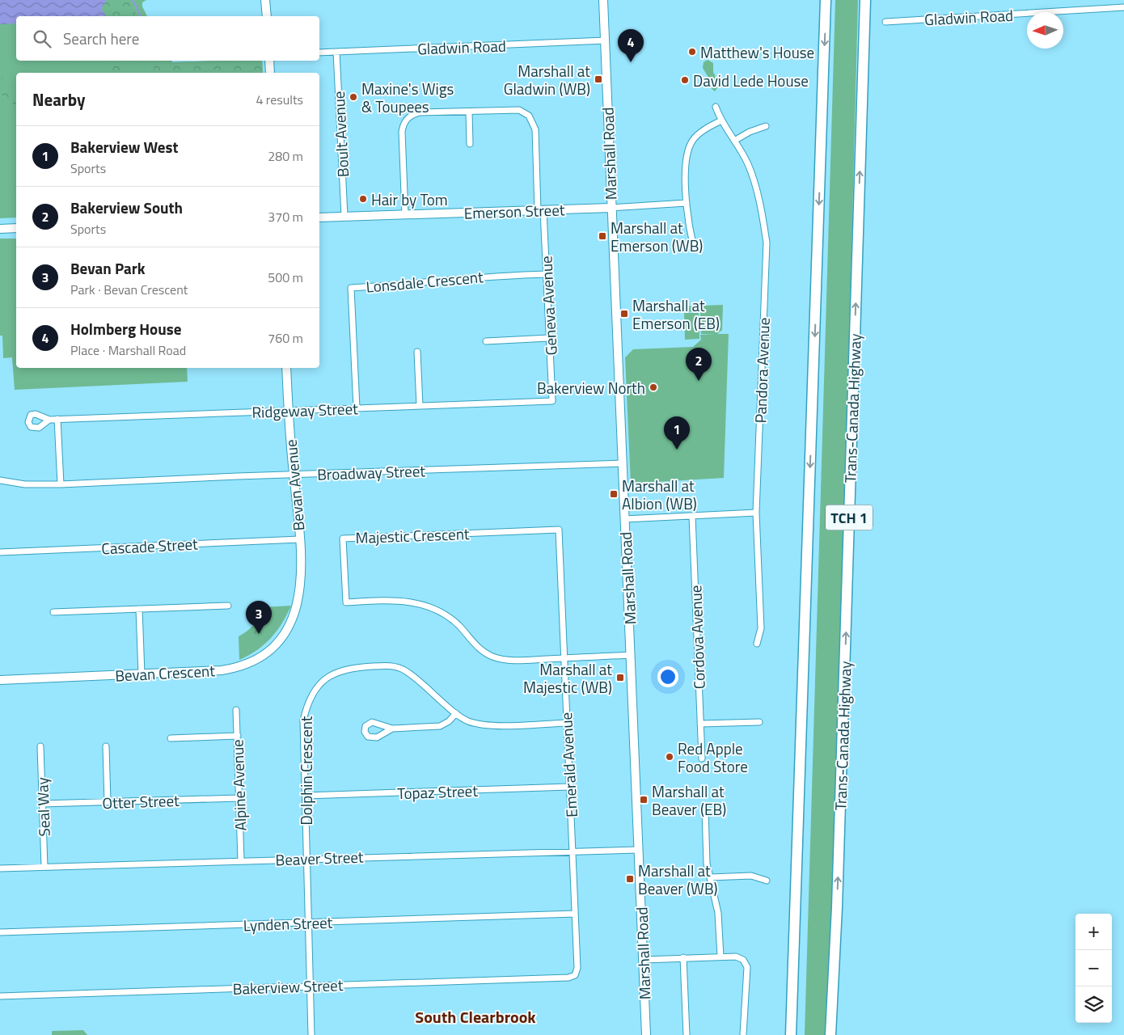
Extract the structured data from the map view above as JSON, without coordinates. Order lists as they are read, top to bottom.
{
  "streets": {
    "highway": ["Trans-Canada Highway", "TCH 1"],
    "main road": [
      "Marshall Road",
      "Emerson Street",
      "Bevan Avenue",
      "Bevan Crescent"
    ],
    "street": [
      "Gladwin Road",
      "Boult Avenue",
      "Lonsdale Crescent",
      "Geneva Avenue",
      "Pandora Avenue",
      "Ridgeway Street",
      "Broadway Street",
      "Majestic Crescent",
      "Cascade Street",
      "Cordova Avenue",
      "Emerald Avenue",
      "Dolphin Crescent",
      "Alpine Avenue",
      "Topaz Street",
      "Otter Street",
      "Seal Way",
      "Beaver Street",
      "Lynden Street",
      "Bakerview Street"
    ]
  },
  "crossings": [
    ["Gladwin Road", "Boult Avenue"],
    ["Gladwin Road", "Marshall Road"],
    ["Boult Avenue", "Emerson Street"],
    ["Marshall Road", "Emerson Street"],
    ["Marshall Road", "Broadway Street"],
    ["Marshall Road", "Majestic Crescent"],
    ["Marshall Road", "Beaver Street"],
    ["Emerson Street", "Geneva Avenue"],
    ["Lonsdale Crescent", "Geneva Avenue"],
    ["Lonsdale Crescent", "Ridgeway Street"],
    ["Geneva Avenue", "Ridgeway Street"],
    ["Ridgeway Street", "Bevan Avenue"],
    ["Broadway Street", "Bevan Avenue"],
    ["Bevan Avenue", "Cascade Street"],
    ["Bevan Avenue", "Bevan Crescent"],
    ["Majestic Crescent", "Emerald Avenue"],
    ["Emerald Avenue", "Dolphin Crescent"],
    ["Emerald Avenue", "Topaz Street"],
    ["Emerald Avenue", "Beaver Street"],
    ["Emerald Avenue", "Lynden Street"],
    ["Emerald Avenue", "Bakerview Street"],
    ["Dolphin Crescent", "Topaz Street"],
    ["Dolphin Crescent", "Beaver Street"],
    ["Dolphin Crescent", "Lynden Street"],
    ["Dolphin Crescent", "Bakerview Street"],
    ["Alpine Avenue", "Otter Street"],
    ["Alpine Avenue", "Beaver Street"],
    ["Otter Street", "Seal Way"],
    ["Seal Way", "Beaver Street"]
  ],
  "districts": ["South Clearbrook"],
  "places": {
    "other": [
      "Matthew's House",
      "David Lede House",
      "Maxine's Wigs & Toupees",
      "Hair by Tom",
      "Bakerview North",
      "Red Apple Food Store"
    ],
    "transit": [
      "Marshall at Gladwin (WB)",
      "Marshall at Emerson (WB)",
      "Marshall at Emerson (EB)",
      "Marshall at Albion (WB)",
      "Marshall at Majestic (WB)",
      "Marshall at Beaver (EB)",
      "Marshall at Beaver (WB)"
    ]
  },
  "north": "left",
  "page": {
    "search": "Search here",
    "pins": [
      "4",
      "2",
      "1",
      "3"
    ],
    "heading": ["Nearby", "4 results"],
    "list": [
      {
        "mark": "1",
        "name": "Bakerview West",
        "note": "Sports",
        "value": "280 m"
      },
      {
        "mark": "2",
        "name": "Bakerview South",
        "note": "Sports",
        "value": "370 m"
      },
      {
        "mark": "3",
        "name": "Bevan Park",
        "note": "Park · Bevan Crescent",
        "value": "500 m"
      },
      {
        "mark": "4",
        "name": "Holmberg House",
        "note": "Place · Marshall Road",
        "value": "760 m"
      }
    ],
    "map_buttons": ["+", "−"]
  }
}
